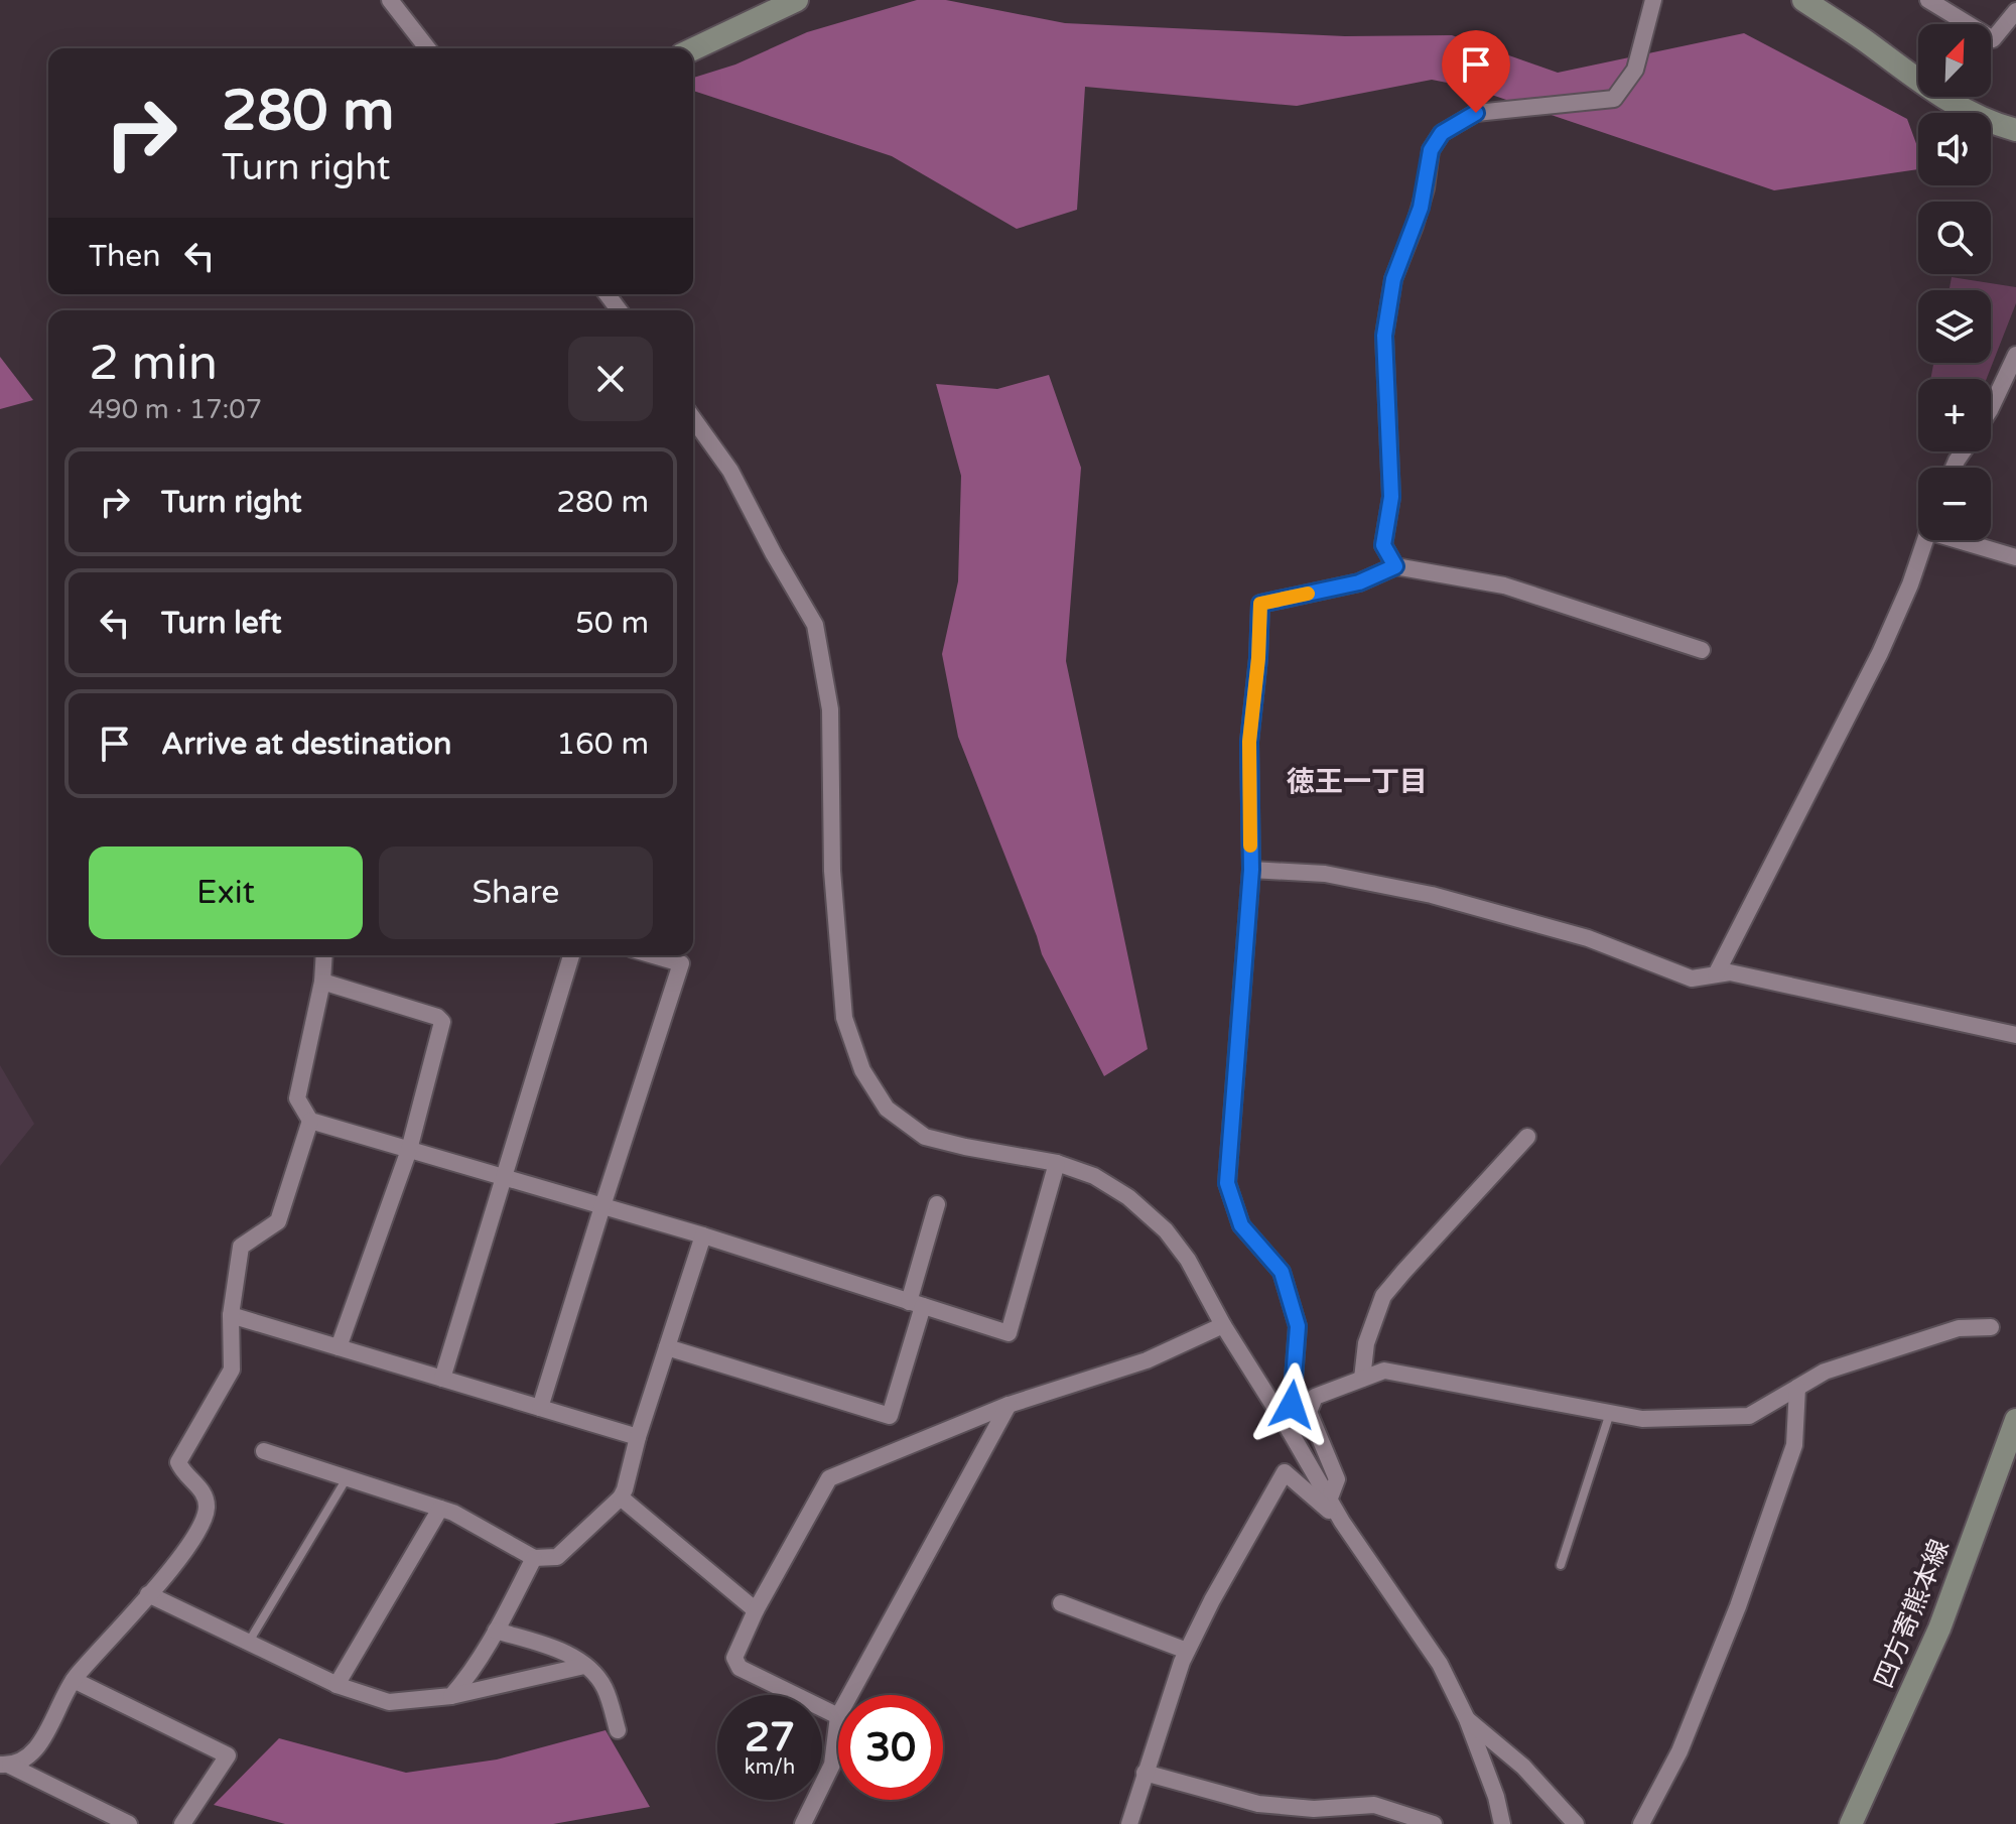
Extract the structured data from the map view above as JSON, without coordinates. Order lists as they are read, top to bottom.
{
  "streets": {
    "main road": ["四方寄熊本線"]
  },
  "districts": ["徳王一丁目"],
  "north": "top right",
  "page": {
    "map_buttons": ["+", "−"],
    "turn": ["280 m", "Turn right"],
    "then": "Then",
    "heading": ["2 min", "490 m · 17:07"],
    "list": [
      {
        "name": "Turn right",
        "value": "280 m"
      },
      {
        "name": "Turn left",
        "value": "50 m"
      },
      {
        "name": "Arrive at destination",
        "value": "160 m"
      }
    ],
    "buttons": ["Exit", "Share"],
    "speed": "27 km/h",
    "limit": "30"
  }
}
